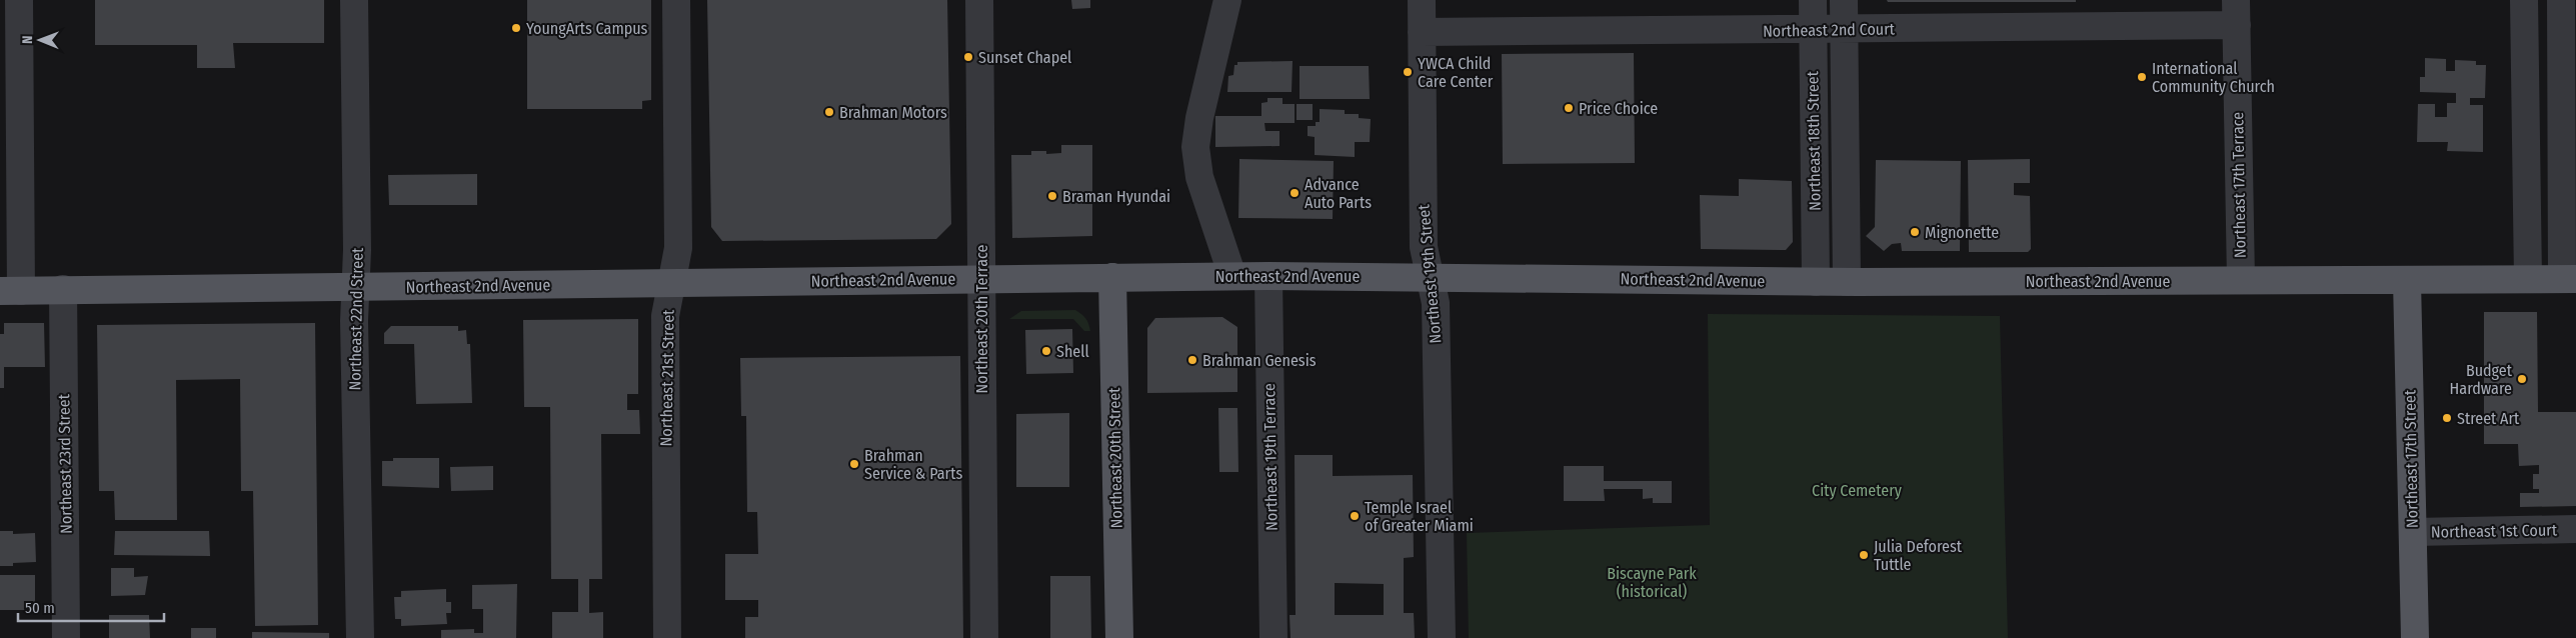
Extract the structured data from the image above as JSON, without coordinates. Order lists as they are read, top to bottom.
{
  "streets": {
    "main road": ["Northeast 2nd Avenue", "Northeast 20th Street", "Northeast 17th Street"],
    "street": [
      "Northeast 2nd Court",
      "Northeast 18th Street",
      "Northeast 17th Terrace",
      "Northeast 19th Street",
      "Northeast 22nd Street",
      "Northeast 20th Terrace",
      "Northeast 21st Street",
      "Northeast 19th Terrace",
      "Northeast 23rd Street",
      "Northeast 1st Court"
    ]
  },
  "crossings": [
    ["Northeast 2nd Court", "Northeast 18th Street"],
    ["Northeast 2nd Court", "Northeast 17th Terrace"],
    ["Northeast 2nd Court", "Northeast 19th Street"],
    ["Northeast 18th Street", "Northeast 2nd Avenue"],
    ["Northeast 17th Terrace", "Northeast 2nd Avenue"],
    ["Northeast 19th Street", "Northeast 2nd Avenue"],
    ["Northeast 2nd Avenue", "Northeast 22nd Street"],
    ["Northeast 2nd Avenue", "Northeast 20th Terrace"],
    ["Northeast 2nd Avenue", "Northeast 21st Street"],
    ["Northeast 2nd Avenue", "Northeast 19th Terrace"],
    ["Northeast 2nd Avenue", "Northeast 20th Street"],
    ["Northeast 2nd Avenue", "Northeast 17th Street"],
    ["Northeast 2nd Avenue", "Northeast 23rd Street"],
    ["Northeast 17th Street", "Northeast 1st Court"]
  ],
  "parks": ["City Cemetery", "Biscayne Park (historical)"],
  "places": [
    "YoungArts Campus",
    "Sunset Chapel",
    "YWCA Child Care Center",
    "International Community Church",
    "Price Choice",
    "Brahman Motors",
    "Advance Auto Parts",
    "Braman Hyundai",
    "Mignonette",
    "Shell",
    "Brahman Genesis",
    "Budget Hardware",
    "Street Art",
    "Brahman Service & Parts",
    "Temple Israel of Greater Miami",
    "Julia Deforest Tuttle"
  ],
  "scale_bar": "50 m",
  "north": "left"
}
